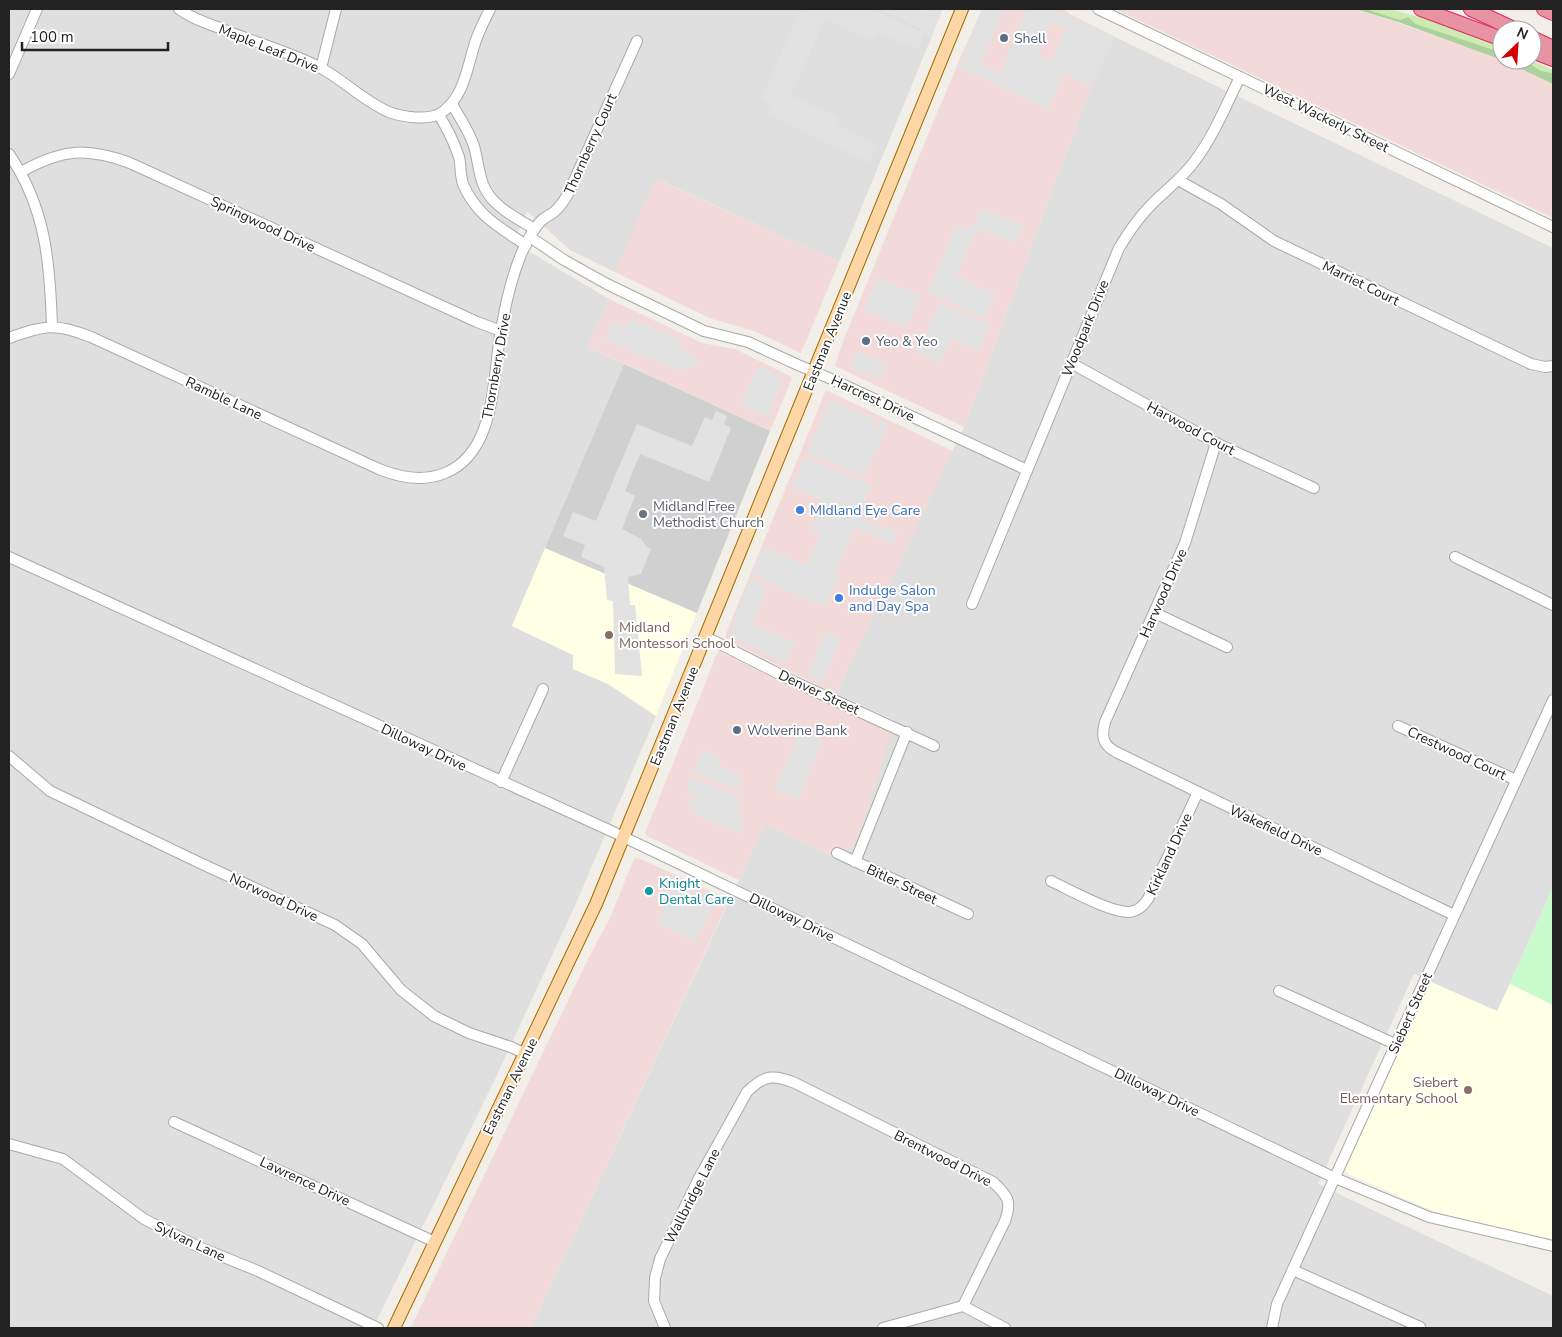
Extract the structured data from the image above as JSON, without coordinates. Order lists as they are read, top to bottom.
{
  "streets": {
    "main road": ["Eastman Avenue"],
    "street": [
      "Maple Leaf Drive",
      "West Wackerly Street",
      "Thornberry Court",
      "Springwood Drive",
      "Marriet Court",
      "Woodpark Drive",
      "Thornberry Drive",
      "Ramble Lane",
      "Harcrest Drive",
      "Harwood Court",
      "Harwood Drive",
      "Denver Street",
      "Dilloway Drive",
      "Crestwood Court",
      "Wakefield Drive",
      "Kirkland Drive",
      "Bitler Street",
      "Norwood Drive",
      "Siebert Street",
      "Brentwood Drive",
      "Lawrence Drive",
      "Wallbridge Lane",
      "Sylvan Lane"
    ]
  },
  "crossings": [
    ["West Wackerly Street", "Woodpark Drive"],
    ["Thornberry Court", "Thornberry Drive"],
    ["Thornberry Court", "Harcrest Drive"],
    ["Springwood Drive", "Thornberry Drive"],
    ["Marriet Court", "Woodpark Drive"],
    ["Woodpark Drive", "Harcrest Drive"],
    ["Woodpark Drive", "Harwood Court"],
    ["Eastman Avenue", "Harcrest Drive"],
    ["Eastman Avenue", "Denver Street"],
    ["Eastman Avenue", "Dilloway Drive"],
    ["Eastman Avenue", "Norwood Drive"],
    ["Eastman Avenue", "Lawrence Drive"],
    ["Thornberry Drive", "Ramble Lane"],
    ["Thornberry Drive", "Harcrest Drive"],
    ["Harwood Court", "Harwood Drive"],
    ["Harwood Drive", "Wakefield Drive"],
    ["Dilloway Drive", "Siebert Street"],
    ["Crestwood Court", "Siebert Street"],
    ["Wakefield Drive", "Kirkland Drive"],
    ["Wakefield Drive", "Siebert Street"],
    ["Brentwood Drive", "Wallbridge Lane"]
  ],
  "places": [
    "Shell",
    "Yeo & Yeo",
    "MIdland Eye Care",
    "Midland Free Methodist Church",
    "Indulge Salon and Day Spa",
    "Midland Montessori School",
    "Wolverine Bank",
    "Knight Dental Care",
    "Siebert Elementary School"
  ],
  "scale_bar": "100 m",
  "north": "top right"
}
